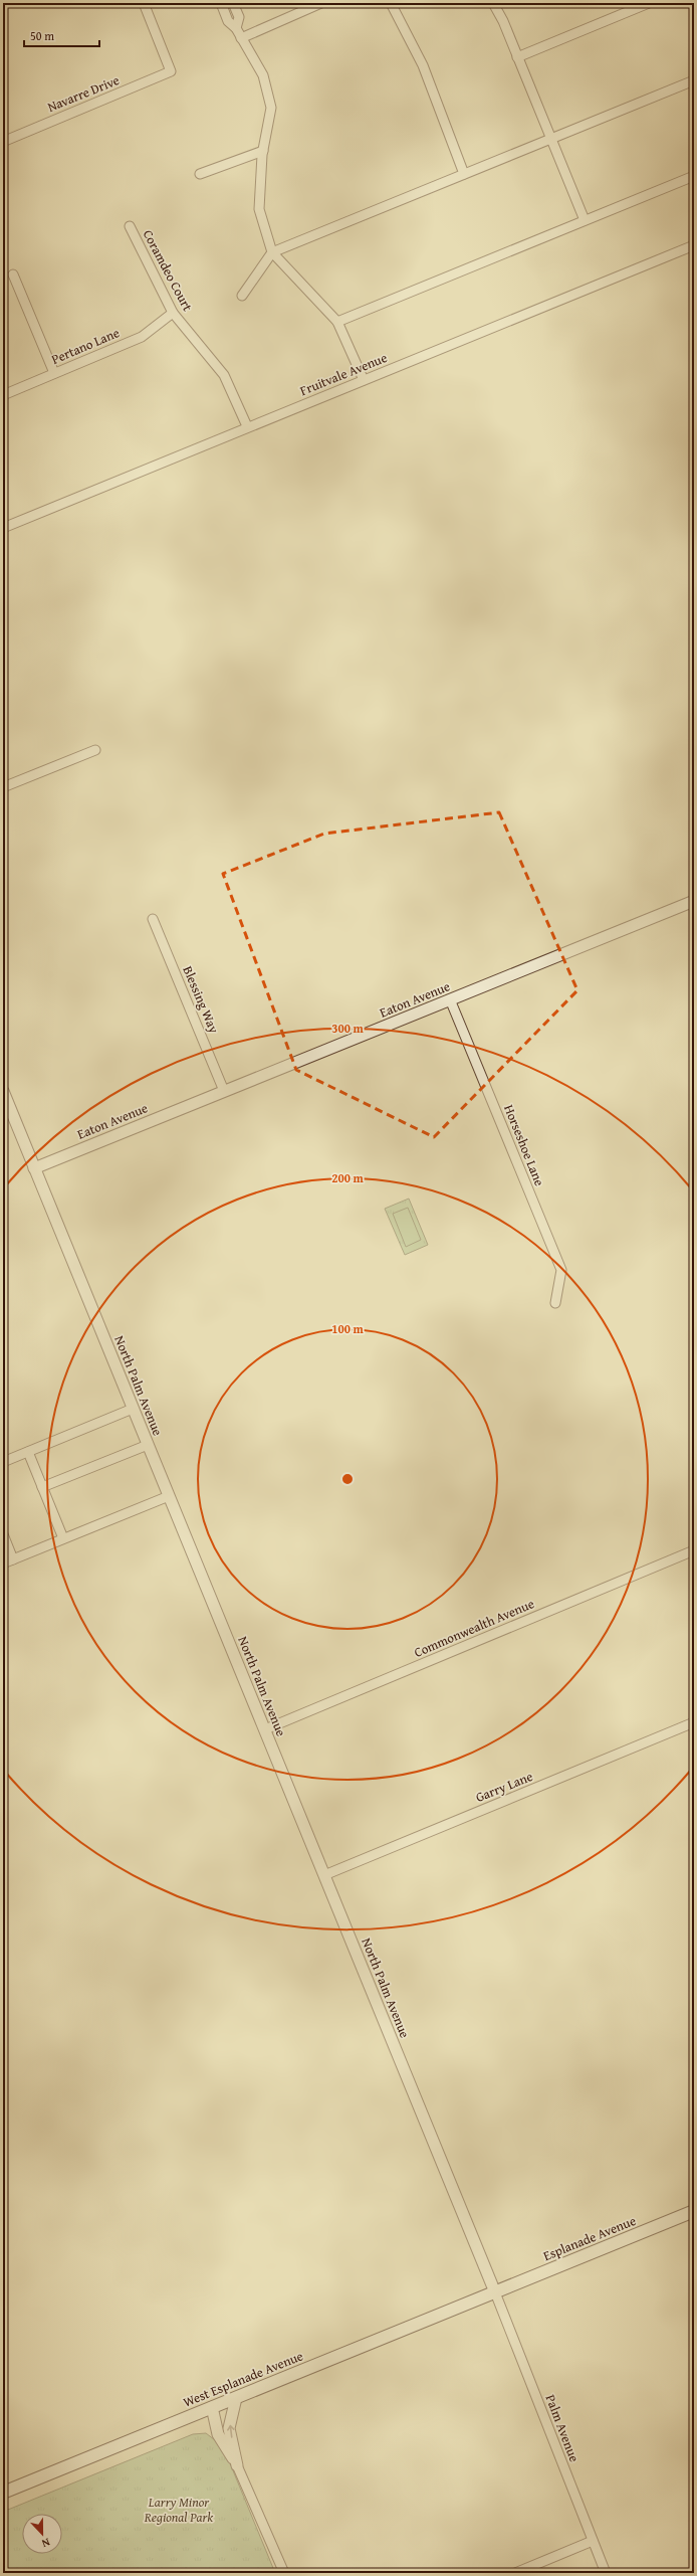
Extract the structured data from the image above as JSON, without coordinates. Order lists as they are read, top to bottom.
{
  "streets": {
    "main road": ["Esplanade Avenue", "West Esplanade Avenue"],
    "street": [
      "Navarre Drive",
      "Coramdeo Court",
      "Pertano Lane",
      "Fruitvale Avenue",
      "Blessing Way",
      "Eaton Avenue",
      "Horseshoe Lane",
      "North Palm Avenue",
      "Commonwealth Avenue",
      "Garry Lane",
      "Palm Avenue"
    ]
  },
  "crossings": [
    ["Coramdeo Court", "Pertano Lane"],
    ["Coramdeo Court", "Fruitvale Avenue"],
    ["Blessing Way", "Eaton Avenue"],
    ["Eaton Avenue", "Horseshoe Lane"],
    ["Eaton Avenue", "North Palm Avenue"],
    ["North Palm Avenue", "Commonwealth Avenue"],
    ["North Palm Avenue", "Garry Lane"],
    ["North Palm Avenue", "Esplanade Avenue"],
    ["North Palm Avenue", "West Esplanade Avenue"],
    ["North Palm Avenue", "Palm Avenue"],
    ["Esplanade Avenue", "West Esplanade Avenue"],
    ["Esplanade Avenue", "Palm Avenue"],
    ["West Esplanade Avenue", "Palm Avenue"]
  ],
  "parks": ["Larry Minor Regional Park"],
  "scale_bar": "50 m",
  "north": "bottom",
  "rings": ["300 m", "200 m", "100 m"]
}
